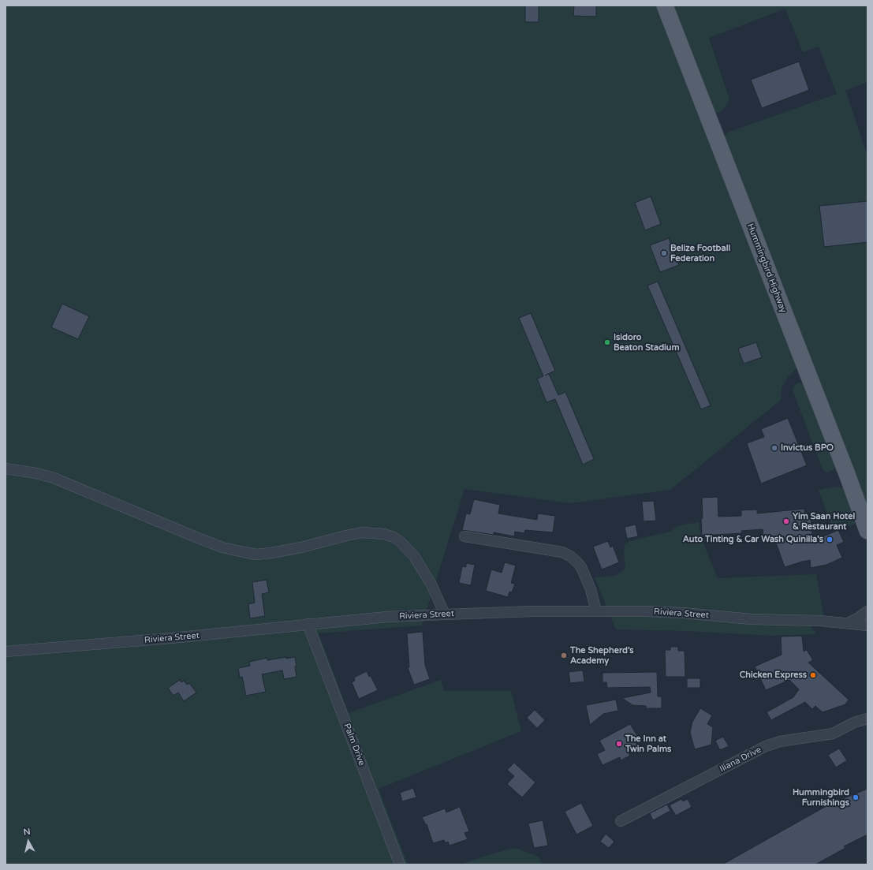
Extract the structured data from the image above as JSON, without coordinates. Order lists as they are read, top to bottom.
{
  "streets": {
    "main road": ["Hummingbird Highway"],
    "street": ["Riviera Street", "Palm Drive", "Iliana Drive"]
  },
  "crossings": [
    ["Riviera Street", "Palm Drive"]
  ],
  "places": [
    "Belize Football Federation",
    "Isidoro Beaton Stadium",
    "Invictus BPO",
    "Yim Saan Hotel & Restaurant",
    "Auto Tinting & Car Wash Quinilla's",
    "The Shepherd’s Academy",
    "Chicken Express",
    "The Inn at Twin Palms",
    "Hummingbird Furnishings"
  ],
  "north": "top"
}
